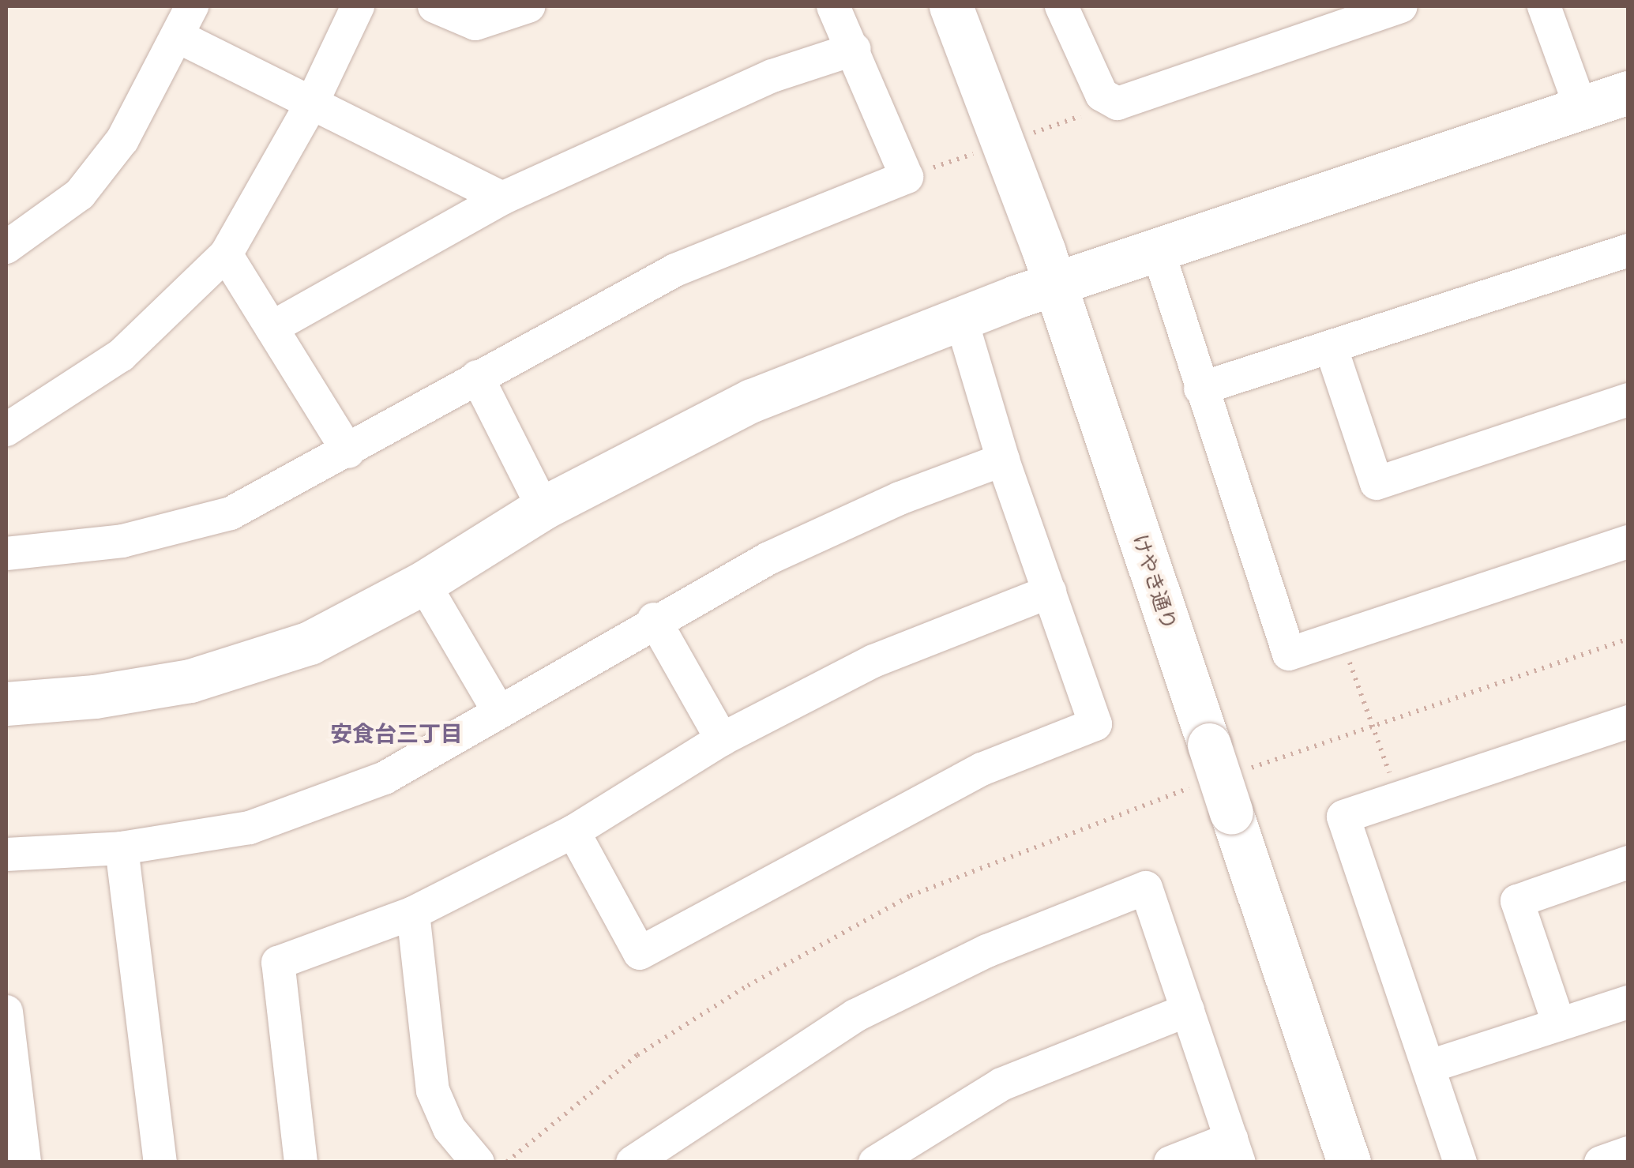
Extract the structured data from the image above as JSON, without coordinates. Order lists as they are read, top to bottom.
{
  "streets": {
    "street": ["けやき通り"]
  },
  "districts": ["安食台三丁目"]
}
